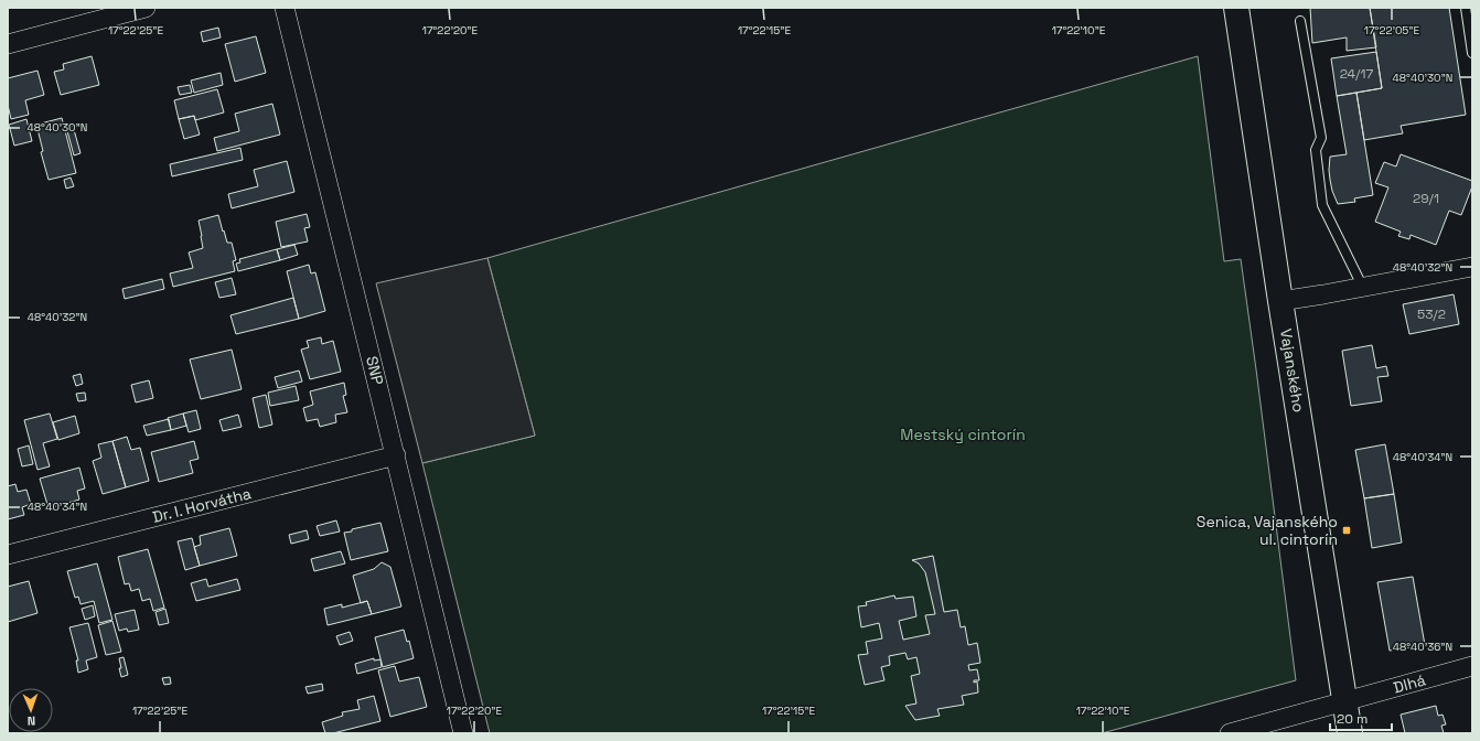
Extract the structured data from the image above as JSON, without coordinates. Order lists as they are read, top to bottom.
{
  "streets": {
    "main road": ["Vajanského"],
    "street": ["SNP", "Dr. I. Horvátha", "Dlhá"]
  },
  "crossings": [
    ["SNP", "Dr. I. Horvátha"],
    ["Vajanského", "Dlhá"]
  ],
  "parks": ["Mestský cintorín"],
  "places": {
    "transit": ["Senica, Vajanského ul. cintorín"]
  },
  "house_numbers": ["24/17", "29/1", "53/2"],
  "scale_bar": "20 m",
  "north": "bottom",
  "coordinates": [
    "17°22'25\"E",
    "17°22'20\"E",
    "17°22'15\"E",
    "17°22'10\"E",
    "17°22'05\"E",
    "48°40'30\"N",
    "48°40'32\"N",
    "48°40'34\"N",
    "48°40'36\"N"
  ]
}
